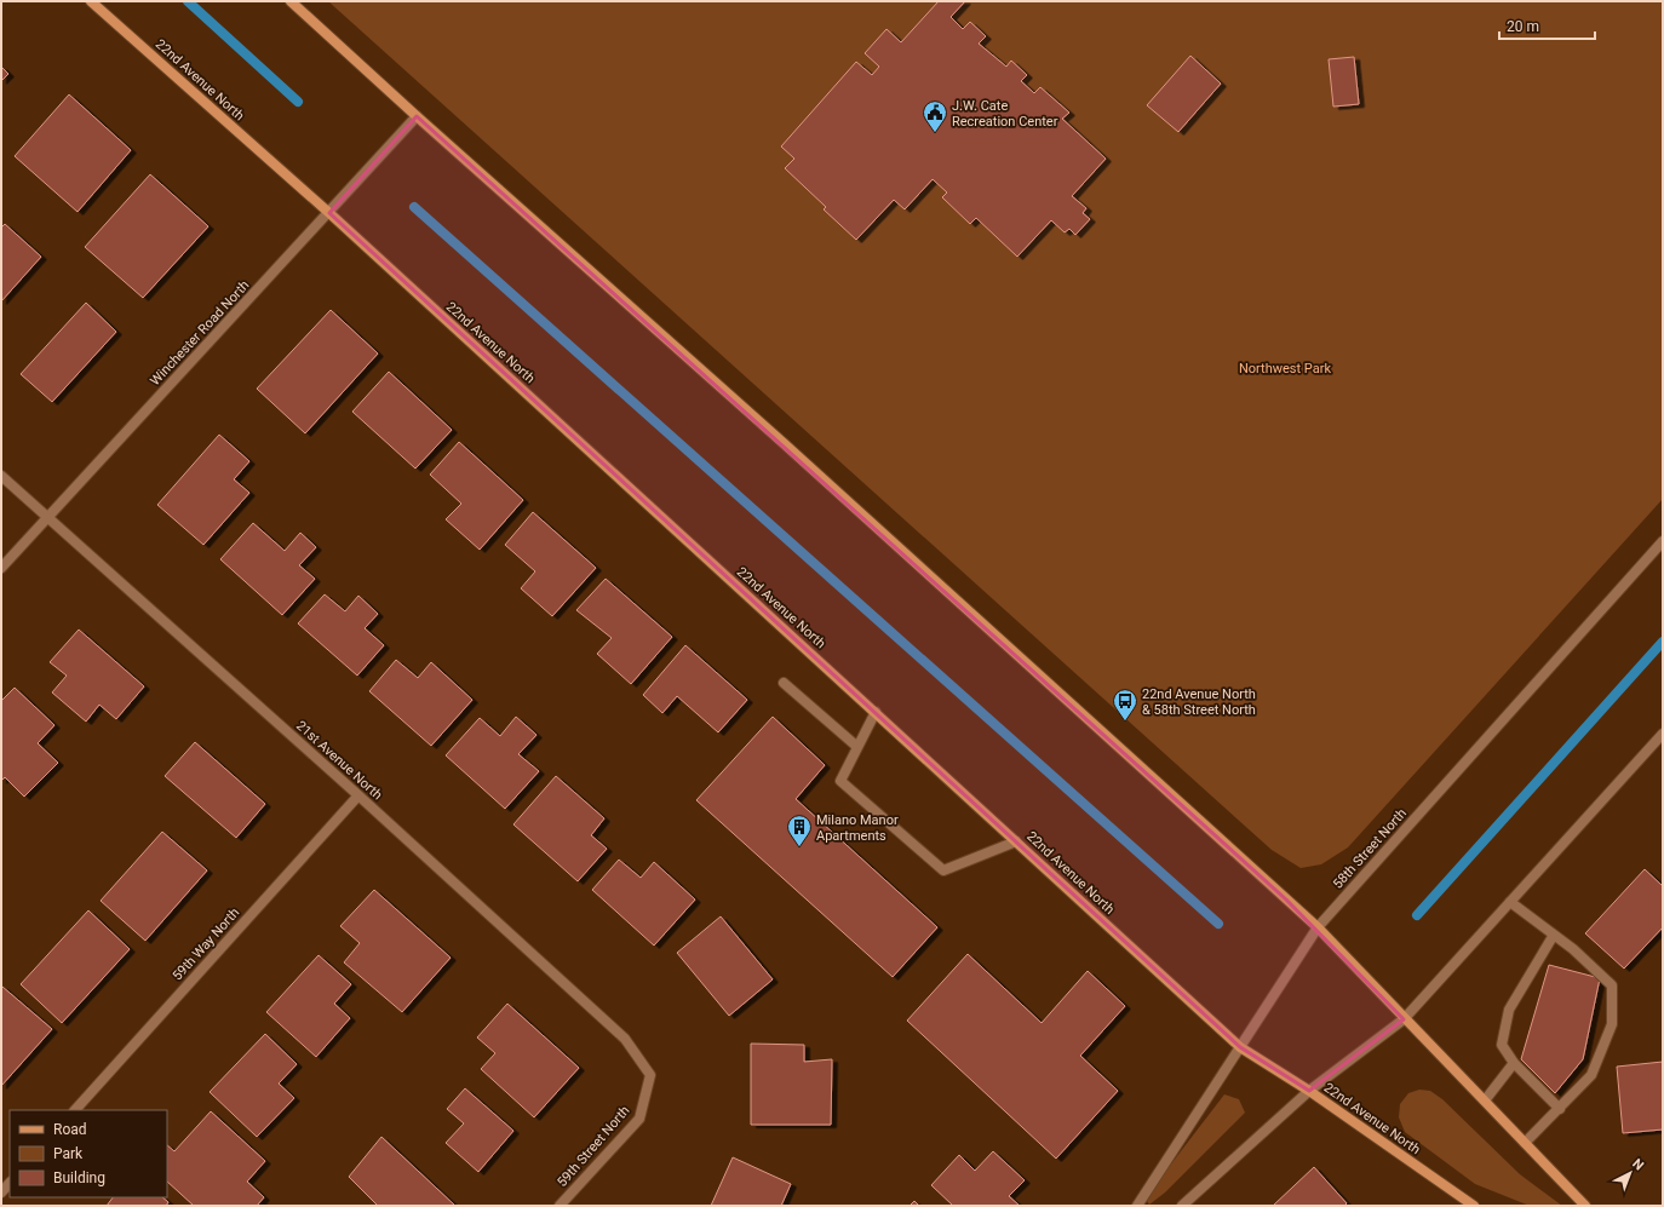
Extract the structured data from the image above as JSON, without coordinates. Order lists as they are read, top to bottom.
{
  "streets": {
    "main road": ["22nd Avenue North"],
    "street": [
      "Winchester Road North",
      "21st Avenue North",
      "58th Street North",
      "59th Way North",
      "59th Street North"
    ]
  },
  "crossings": [
    ["22nd Avenue North", "Winchester Road North"],
    ["22nd Avenue North", "58th Street North"],
    ["Winchester Road North", "21st Avenue North"],
    ["21st Avenue North", "59th Way North"],
    ["21st Avenue North", "59th Street North"]
  ],
  "parks": ["Northwest Park"],
  "places": {
    "public building": ["J.W. Cate Recreation Center"],
    "bus stop": ["22nd Avenue North & 58th Street North"],
    "building": ["Milano Manor Apartments"]
  },
  "legend": ["Road", "Park", "Building"],
  "scale_bar": "20 m",
  "north": "top right"
}
